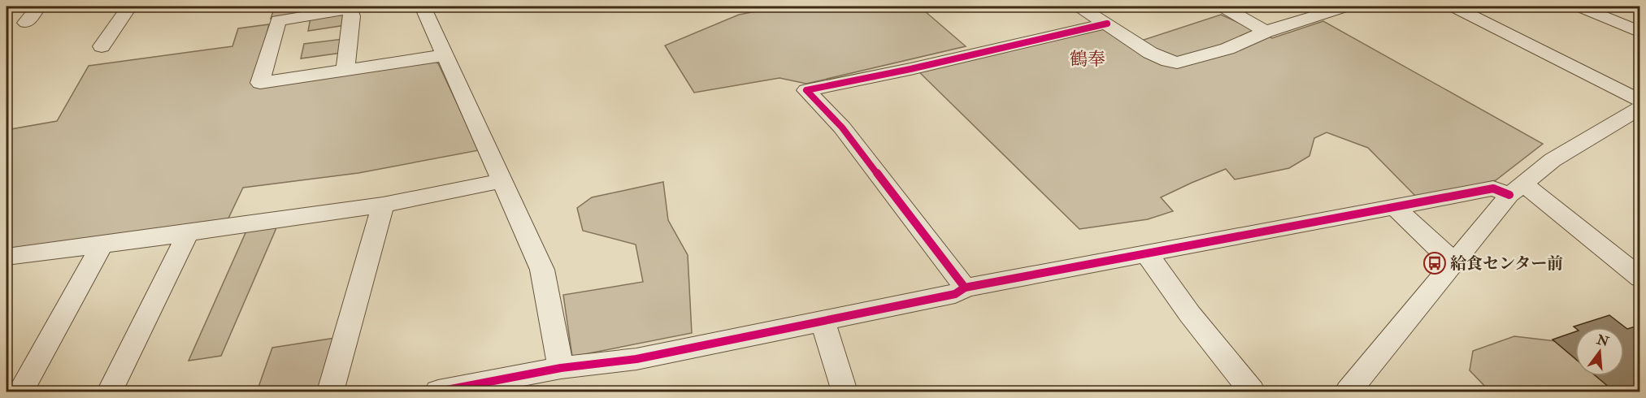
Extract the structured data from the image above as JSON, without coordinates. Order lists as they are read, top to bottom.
{
  "districts": ["鶴奉"],
  "places": {
    "bus stop": ["給食センター前"]
  },
  "north": "top"
}
